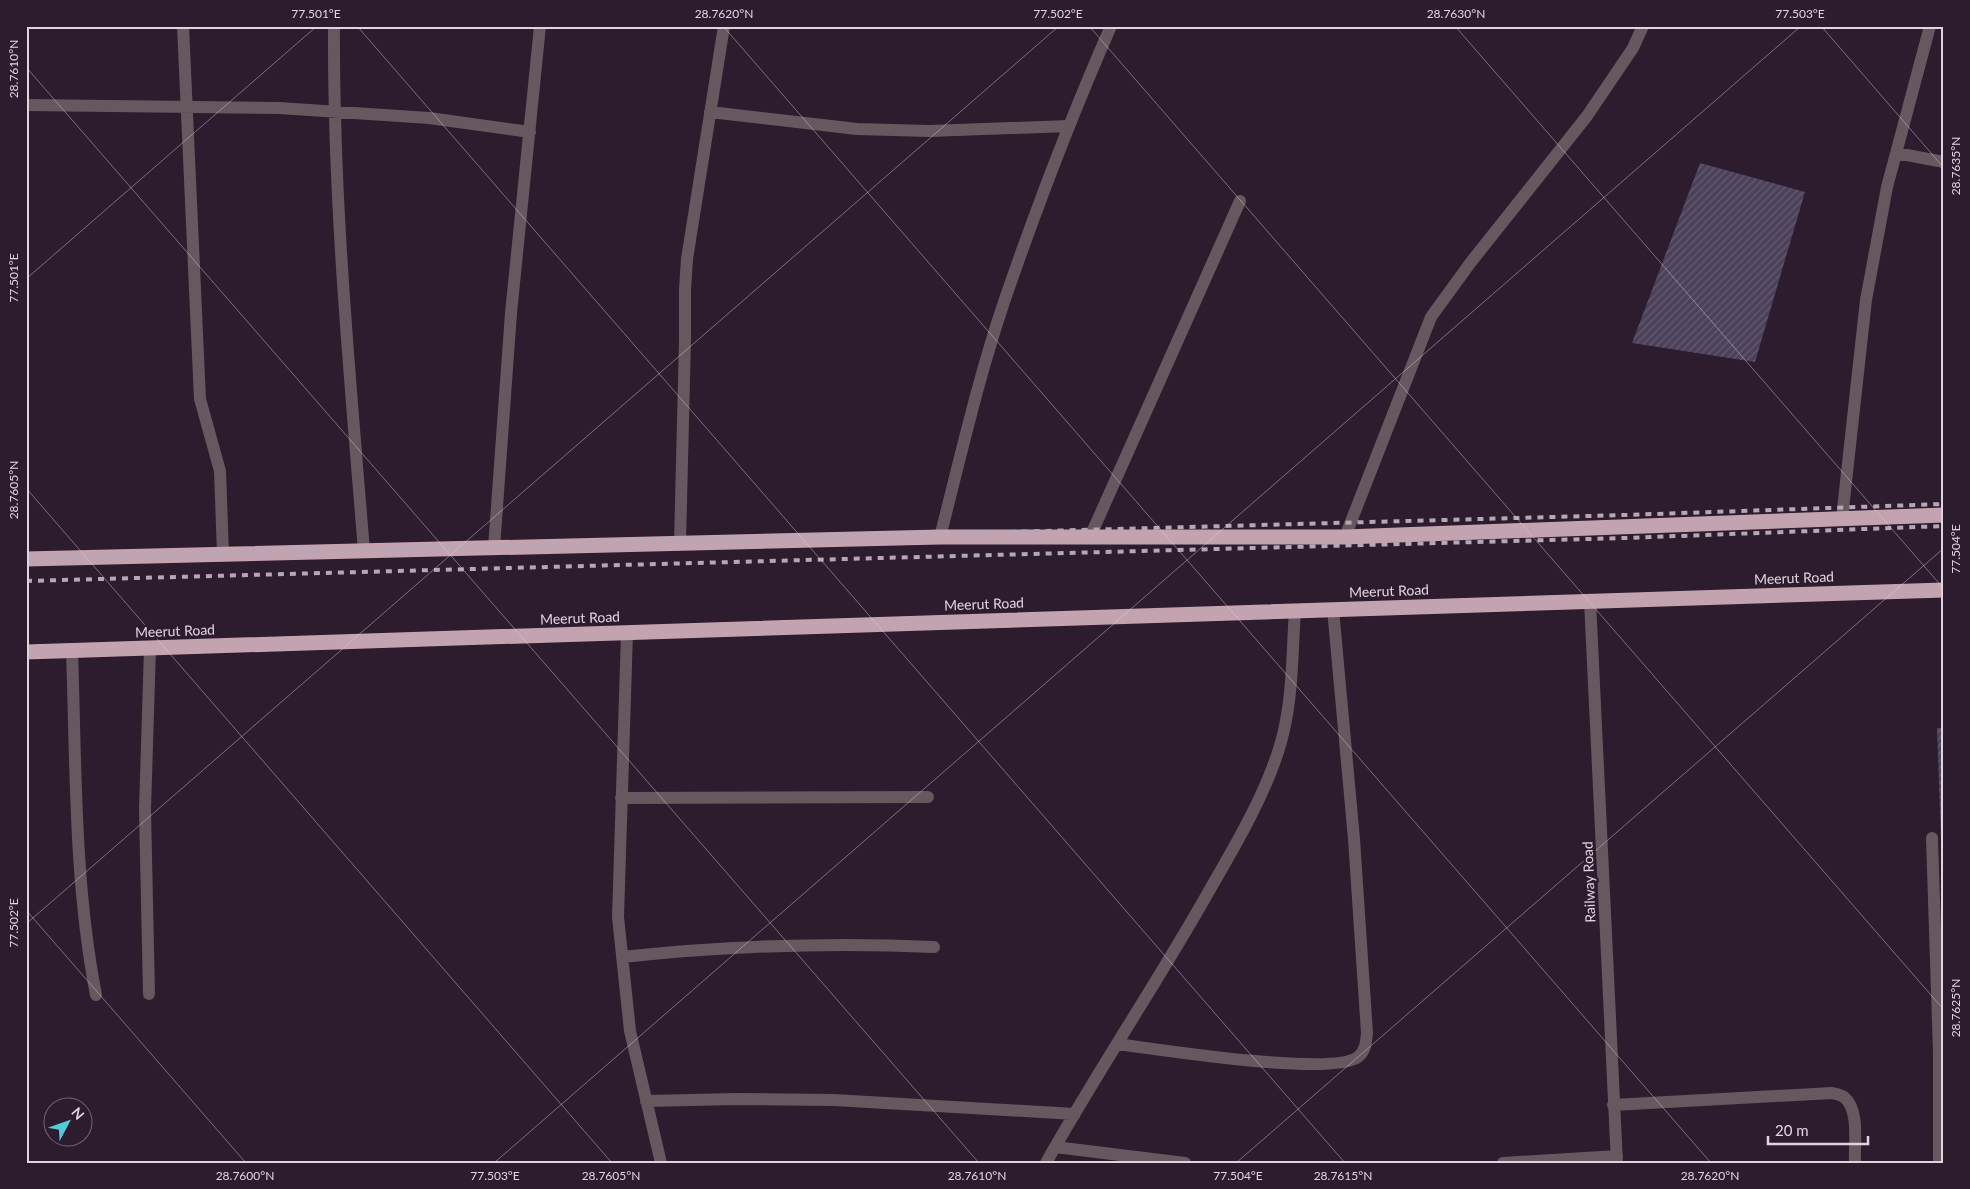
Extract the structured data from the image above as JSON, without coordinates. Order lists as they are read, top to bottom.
{
  "streets": {
    "highway": ["Meerut Road"],
    "street": ["Railway Road"]
  },
  "crossings": [
    ["Meerut Road", "Railway Road"]
  ],
  "scale_bar": "20 m",
  "north": "top right",
  "coordinates": [
    "77.501°E",
    "28.7620°N",
    "77.502°E",
    "28.7630°N",
    "77.503°E",
    "28.7610°N",
    "28.7635°N",
    "28.7605°N",
    "77.504°E",
    "28.7625°N",
    "28.7600°N",
    "28.7615°N"
  ]
}
